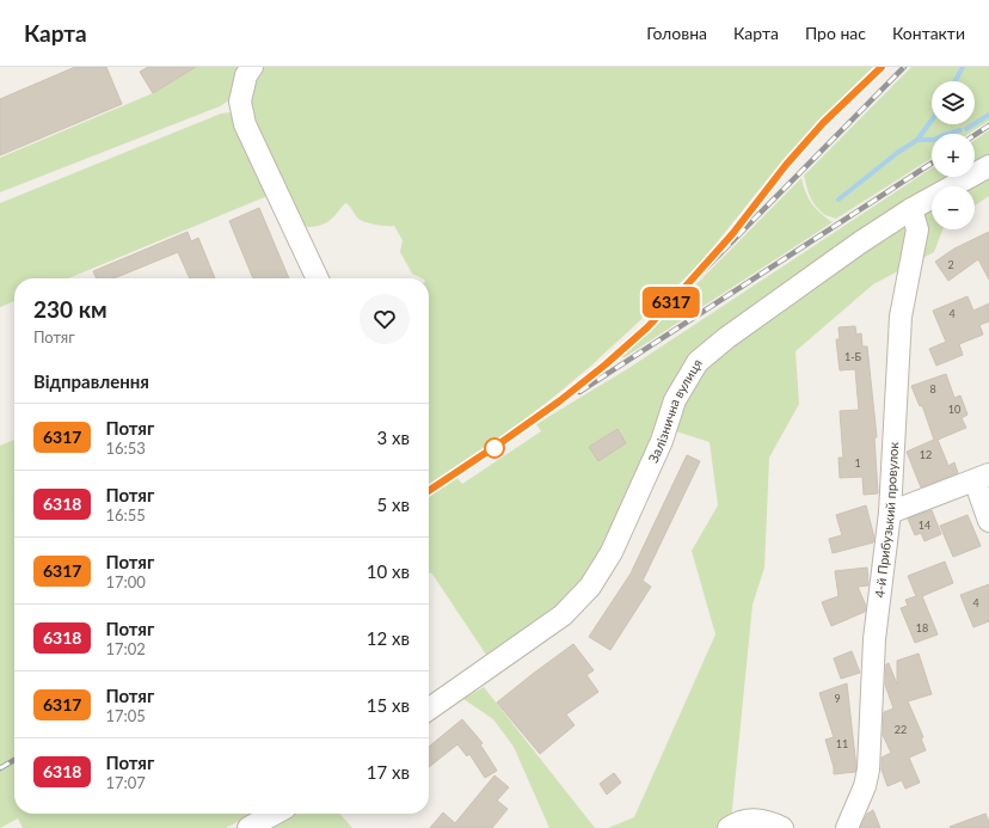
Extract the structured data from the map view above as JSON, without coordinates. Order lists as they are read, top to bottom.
{
  "streets": {
    "street": ["Залізнична вулиця", "4-й Прибузький провулок"]
  },
  "crossings": [
    ["Залізнична вулиця", "4-й Прибузький провулок"]
  ],
  "house_numbers": [
    "2",
    "4",
    "1-Б",
    "8",
    "10",
    "12",
    "1",
    "14",
    "4",
    "18",
    "9",
    "22",
    "11"
  ],
  "page": {
    "header": "Карта",
    "nav": [
      "Головна",
      "Карта",
      "Про нас",
      "Контакти"
    ],
    "on_map": "6317",
    "map_buttons": ["+", "−"],
    "heading": [
      ["230 км", "Потяг"],
      "Відправлення"
    ],
    "list": [
      {
        "mark": "6317",
        "name": "Потяг",
        "note": "16:53",
        "value": "3 хв"
      },
      {
        "mark": "6318",
        "name": "Потяг",
        "note": "16:55",
        "value": "5 хв"
      },
      {
        "mark": "6317",
        "name": "Потяг",
        "note": "17:00",
        "value": "10 хв"
      },
      {
        "mark": "6318",
        "name": "Потяг",
        "note": "17:02",
        "value": "12 хв"
      },
      {
        "mark": "6317",
        "name": "Потяг",
        "note": "17:05",
        "value": "15 хв"
      },
      {
        "mark": "6318",
        "name": "Потяг",
        "note": "17:07",
        "value": "17 хв"
      }
    ]
  }
}
